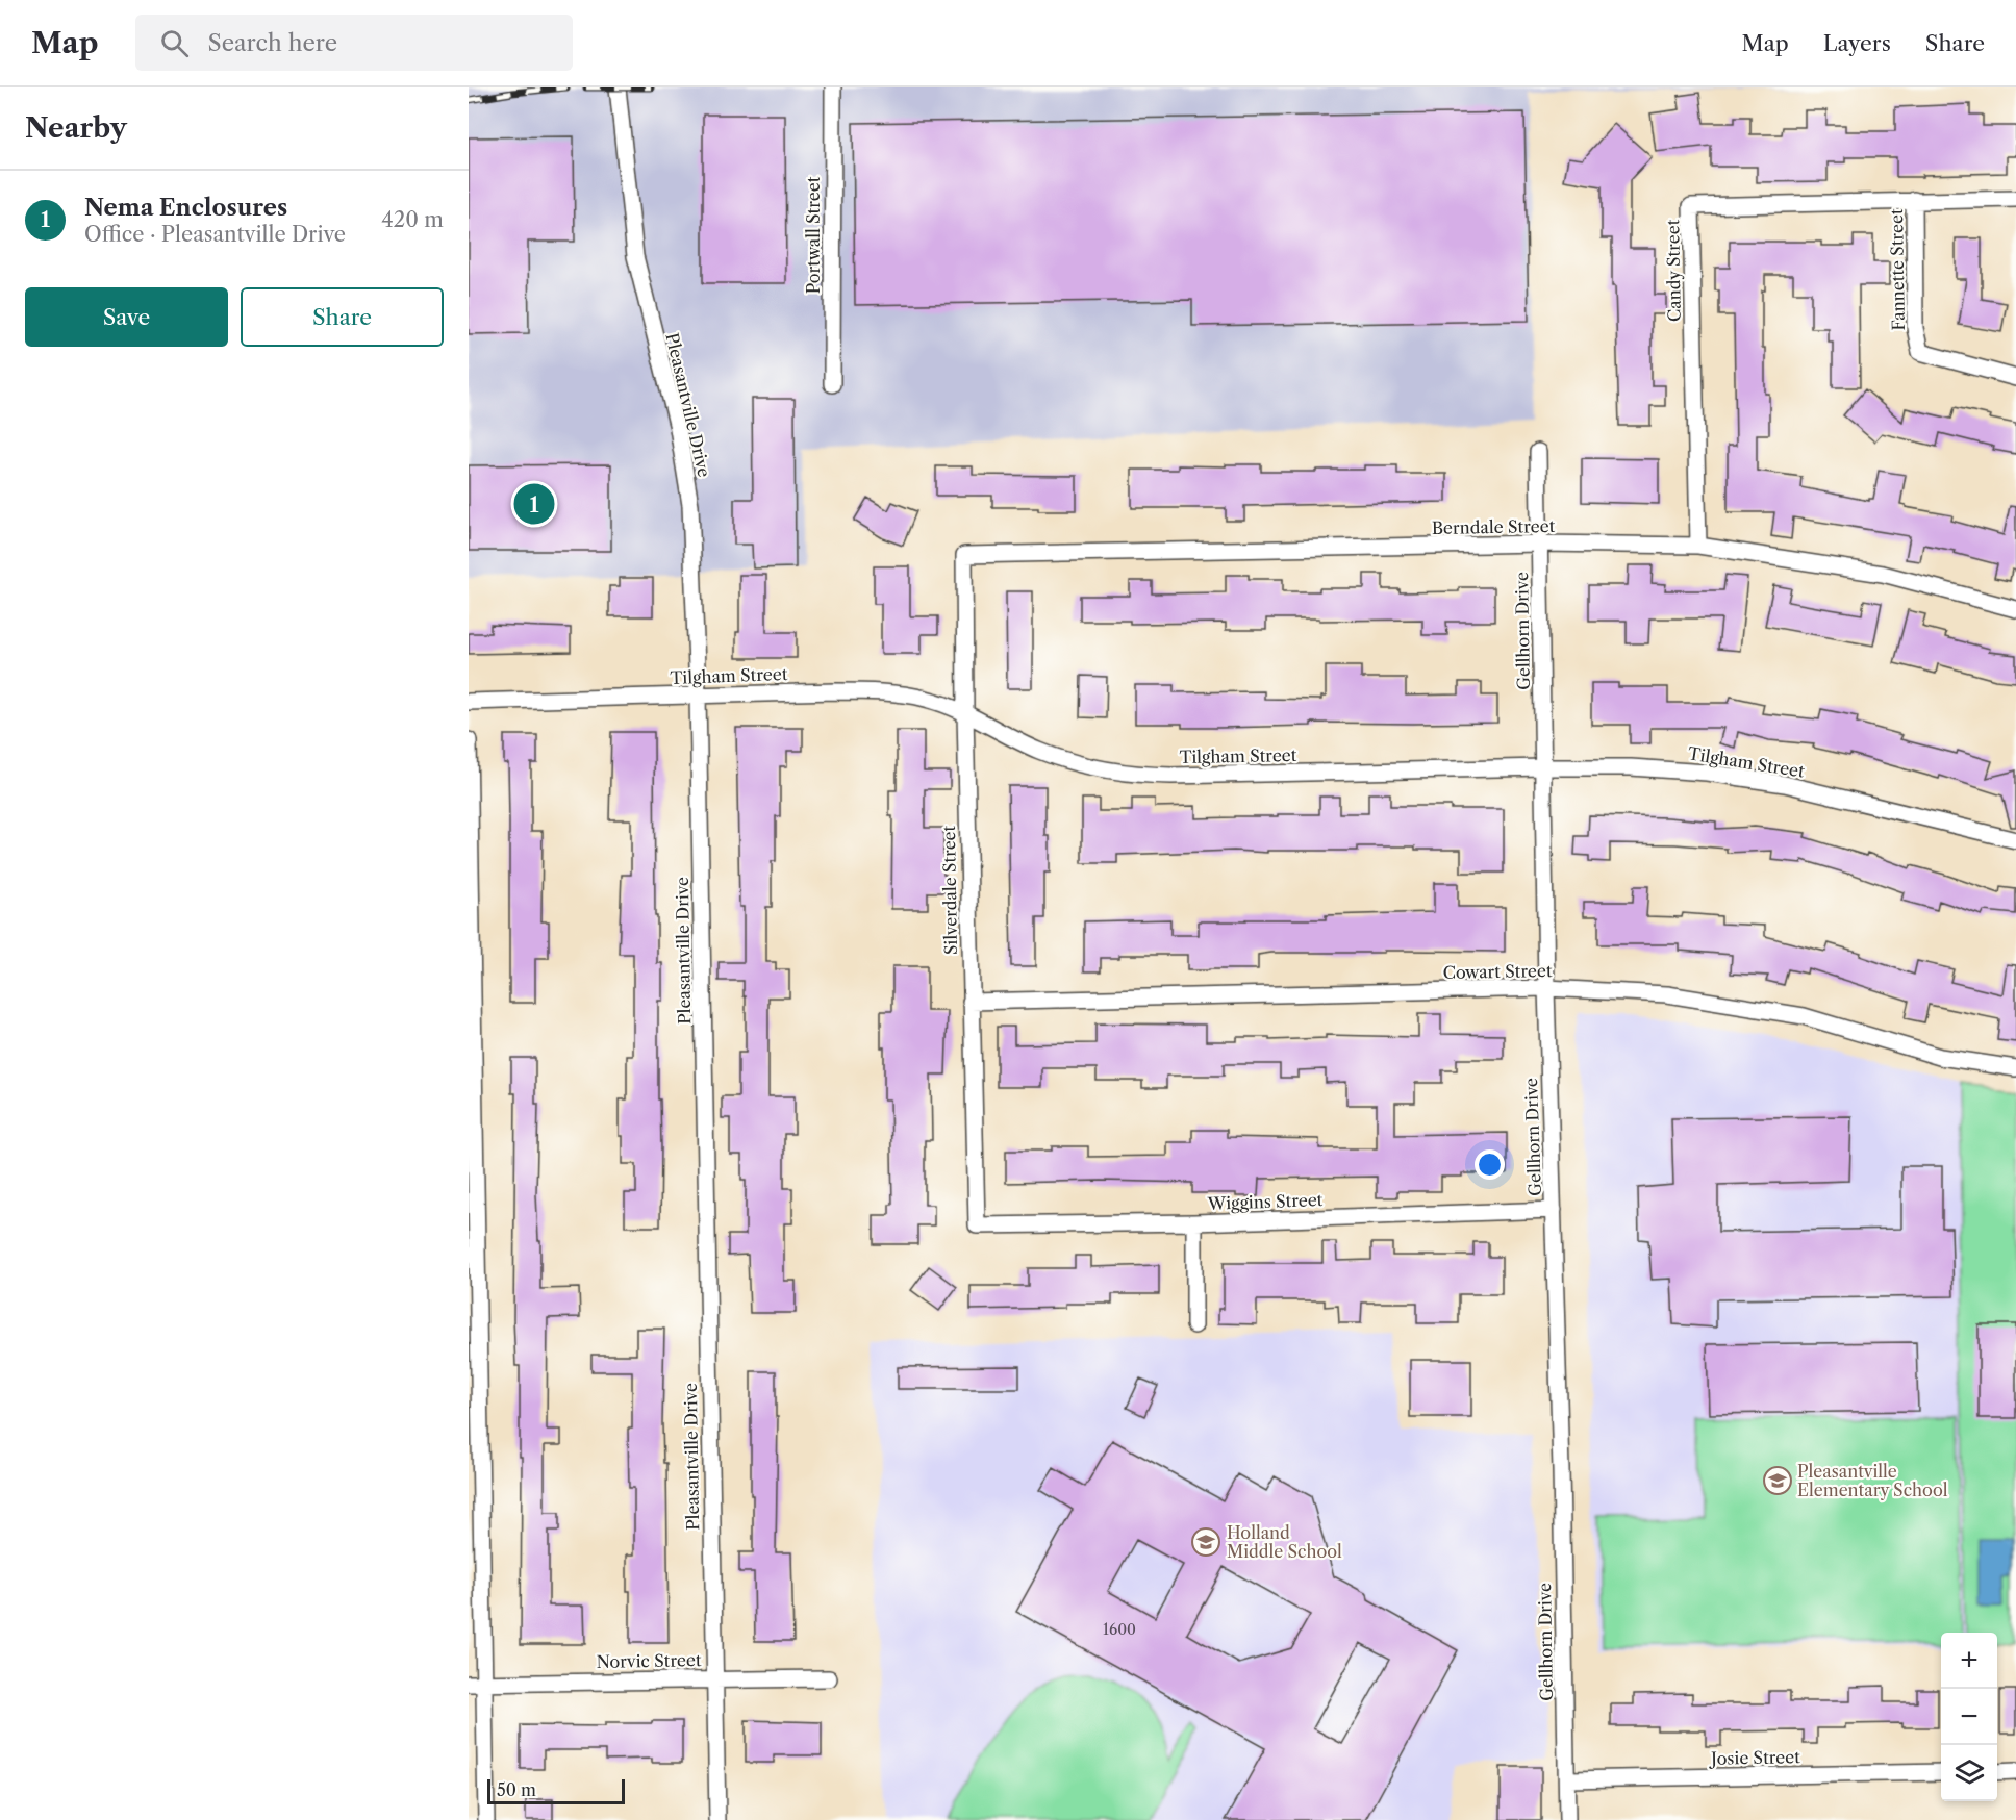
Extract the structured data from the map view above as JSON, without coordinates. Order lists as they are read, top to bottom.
{
  "streets": {
    "street": [
      "Portwall Street",
      "Fannette Street",
      "Candy Street",
      "Pleasantville Drive",
      "Berndale Street",
      "Gellhorn Drive",
      "Tilgham Street",
      "Silverdale Street",
      "Cowart Street",
      "Wiggins Street",
      "Norvic Street",
      "Josie Street"
    ]
  },
  "crossings": [
    ["Fannette Street", "Candy Street"],
    ["Candy Street", "Berndale Street"],
    ["Pleasantville Drive", "Tilgham Street"],
    ["Pleasantville Drive", "Norvic Street"],
    ["Berndale Street", "Gellhorn Drive"],
    ["Berndale Street", "Silverdale Street"],
    ["Gellhorn Drive", "Tilgham Street"],
    ["Gellhorn Drive", "Cowart Street"],
    ["Gellhorn Drive", "Wiggins Street"],
    ["Gellhorn Drive", "Josie Street"],
    ["Tilgham Street", "Silverdale Street"],
    ["Silverdale Street", "Cowart Street"],
    ["Silverdale Street", "Wiggins Street"]
  ],
  "places": {
    "school or university": ["Pleasantville Elementary School", "Holland Middle School"]
  },
  "house_numbers": ["1600"],
  "scale_bar": "50 m",
  "page": {
    "header": "Map",
    "search": "Search here",
    "nav": ["Map", "Layers", "Share"],
    "heading": "Nearby",
    "list": [
      {
        "mark": "1",
        "name": "Nema Enclosures",
        "note": "Office · Pleasantville Drive",
        "value": "420 m"
      }
    ],
    "buttons": ["Save", "Share"],
    "pins": "1",
    "map_buttons": ["+", "−"],
    "scale": "50 m"
  }
}
